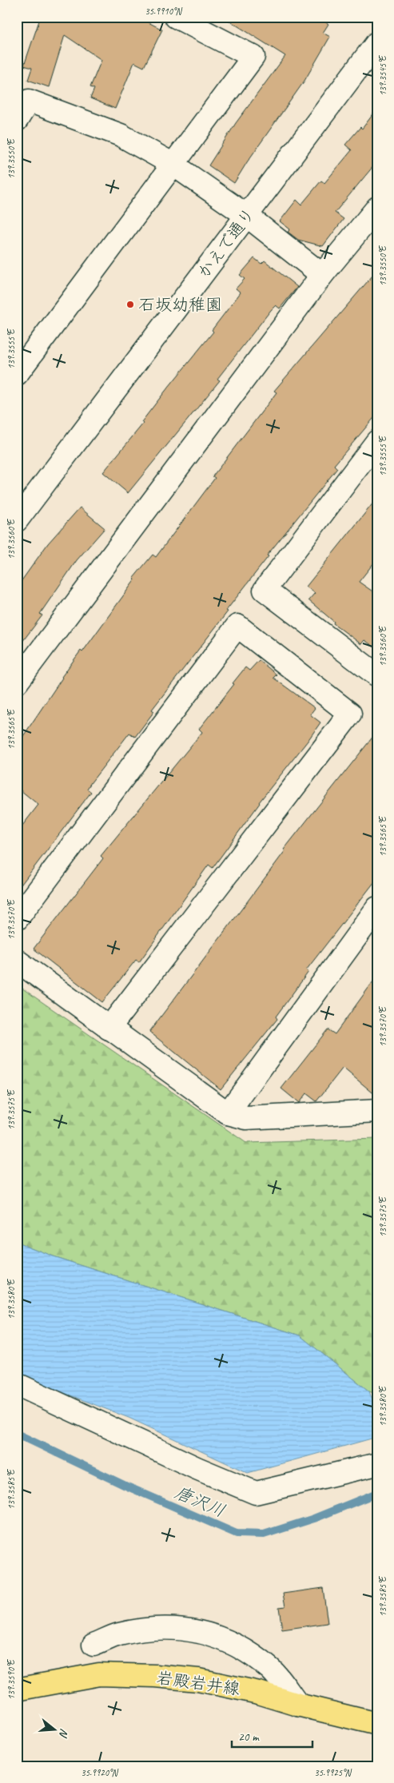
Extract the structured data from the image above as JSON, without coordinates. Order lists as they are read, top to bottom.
{
  "streets": {
    "main road": ["岩殿岩井線"],
    "street": ["かえで通り"]
  },
  "water": ["唐沢川"],
  "places": ["石坂幼稚園"],
  "scale_bar": "20 m",
  "north": "right",
  "coordinates": [
    "35.9910°N",
    "139.3545°E",
    "139.3550°E",
    "139.3555°E",
    "139.3560°E",
    "139.3565°E",
    "139.3570°E",
    "139.3575°E",
    "139.3580°E",
    "139.3585°E",
    "139.3590°E",
    "35.9920°N",
    "35.9925°N"
  ]
}
